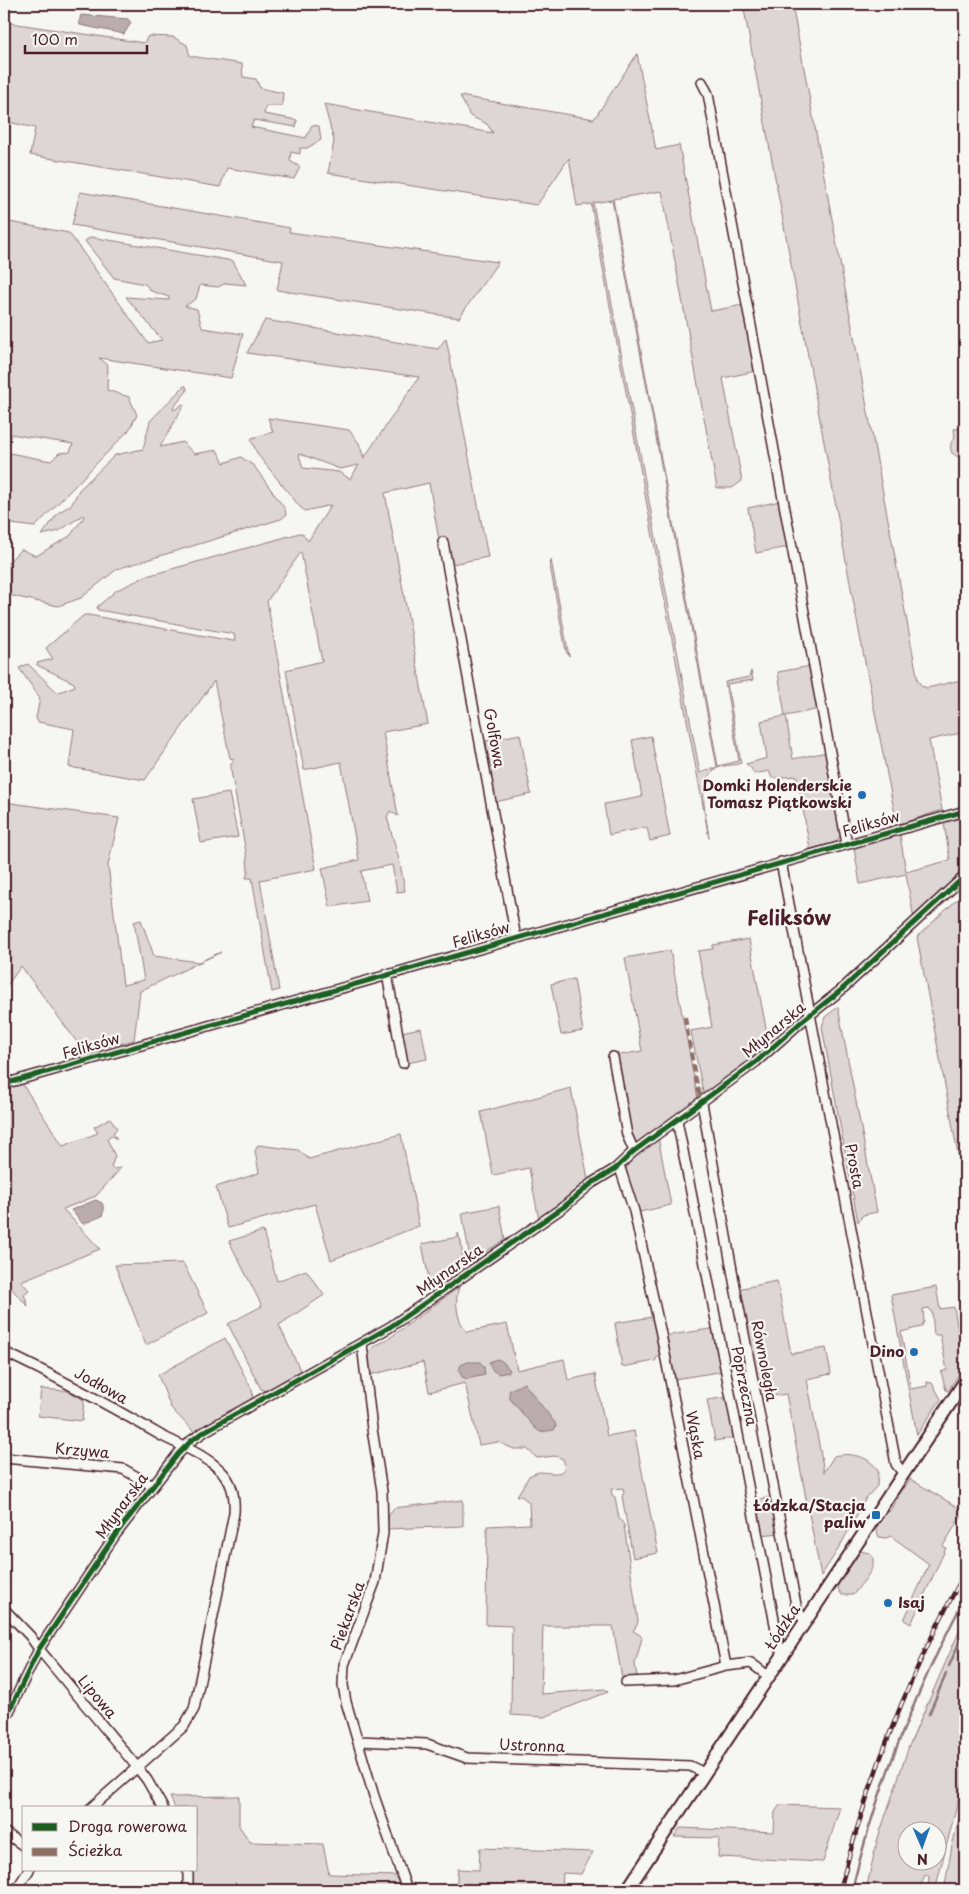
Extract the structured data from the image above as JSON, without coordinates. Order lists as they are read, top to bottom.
{
  "streets": {
    "main road": ["Łódzka"],
    "street": [
      "Golfowa",
      "Feliksów",
      "Młynarska",
      "Prosta",
      "Równoległa",
      "Jodłowa",
      "Poprzeczna",
      "Wąska",
      "Krzywa",
      "Piekarska",
      "Lipowa",
      "Ustronna"
    ]
  },
  "crossings": [
    ["Golfowa", "Feliksów"],
    ["Feliksów", "Prosta"],
    ["Młynarska", "Prosta"],
    ["Młynarska", "Równoległa"],
    ["Młynarska", "Jodłowa"],
    ["Młynarska", "Poprzeczna"],
    ["Młynarska", "Wąska"],
    ["Młynarska", "Krzywa"],
    ["Młynarska", "Piekarska"],
    ["Młynarska", "Lipowa"],
    ["Prosta", "Łódzka"],
    ["Równoległa", "Łódzka"],
    ["Jodłowa", "Lipowa"],
    ["Poprzeczna", "Łódzka"],
    ["Piekarska", "Ustronna"],
    ["Łódzka", "Ustronna"]
  ],
  "districts": ["Feliksów"],
  "places": {
    "other": ["Domki Holenderskie Tomasz Piątkowski", "Dino", "Isaj"],
    "transit": ["Łódzka/Stacja paliw"]
  },
  "legend": ["Droga rowerowa", "Ścieżka"],
  "scale_bar": "100 m",
  "north": "bottom"
}
